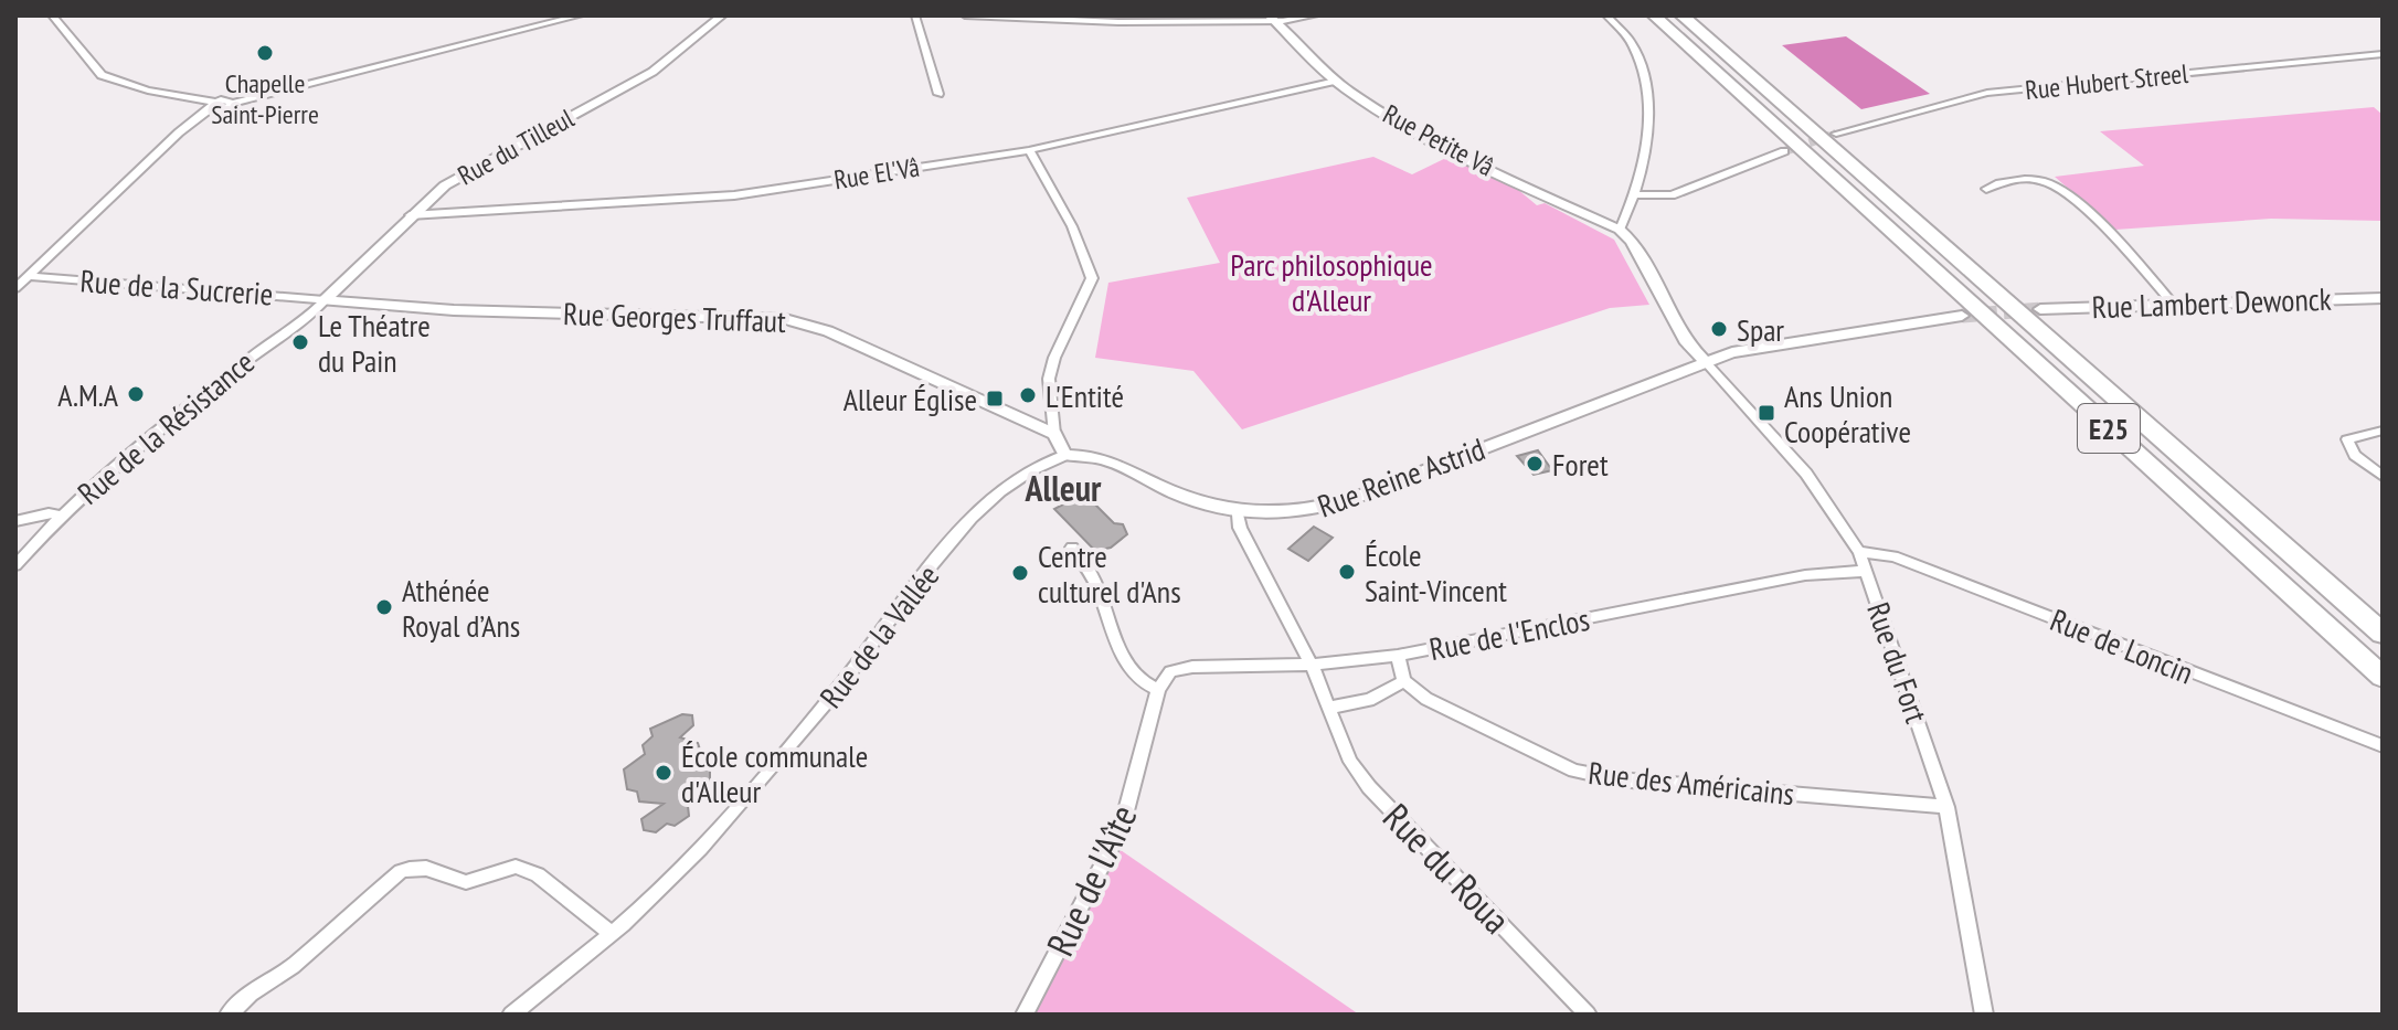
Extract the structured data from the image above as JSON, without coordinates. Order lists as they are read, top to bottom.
{
  "streets": {
    "highway": ["E25"],
    "street": [
      "Rue Hubert Streel",
      "Rue Petite Vâ",
      "Rue du Tilleul",
      "Rue El'Vâ",
      "Rue de la Sucrerie",
      "Rue Lambert Dewonck",
      "Rue Georges Truffaut",
      "Rue de la Résistance",
      "Rue Reine Astrid",
      "Rue de l'Enclos",
      "Rue de la Vallée",
      "Rue de Loncin",
      "Rue du Fort",
      "Rue des Américains",
      "Rue du Roua",
      "Rue de l'Aîte"
    ]
  },
  "crossings": [
    ["Rue Petite Vâ", "Rue El'Vâ"],
    ["Rue du Tilleul", "Rue El'Vâ"],
    ["Rue du Tilleul", "Rue de la Sucrerie"],
    ["Rue du Tilleul", "Rue Georges Truffaut"],
    ["Rue du Tilleul", "Rue de la Résistance"],
    ["Rue de la Sucrerie", "Rue Georges Truffaut"],
    ["Rue de la Sucrerie", "Rue de la Résistance"],
    ["Rue Georges Truffaut", "Rue de la Résistance"],
    ["Rue Reine Astrid", "Rue de la Vallée"],
    ["Rue Reine Astrid", "Rue du Fort"],
    ["Rue Reine Astrid", "Rue du Roua"],
    ["Rue de l'Enclos", "Rue du Fort"],
    ["Rue de l'Enclos", "Rue du Roua"],
    ["Rue de l'Enclos", "Rue de l'Aîte"],
    ["Rue de Loncin", "Rue du Fort"],
    ["Rue du Fort", "Rue des Américains"]
  ],
  "districts": ["Alleur"],
  "parks": ["Parc philosophique d'Alleur"],
  "places": {
    "other": [
      "Chapelle Saint-Pierre",
      "Spar",
      "Le Théatre du Pain",
      "A.M.A",
      "L'Entité",
      "Foret",
      "École Saint-Vincent",
      "Centre culturel d'Ans",
      "Athénée Royal d’Ans",
      "École communale d'Alleur"
    ],
    "transit": ["Alleur Église", "Ans Union Coopérative"]
  }
}
